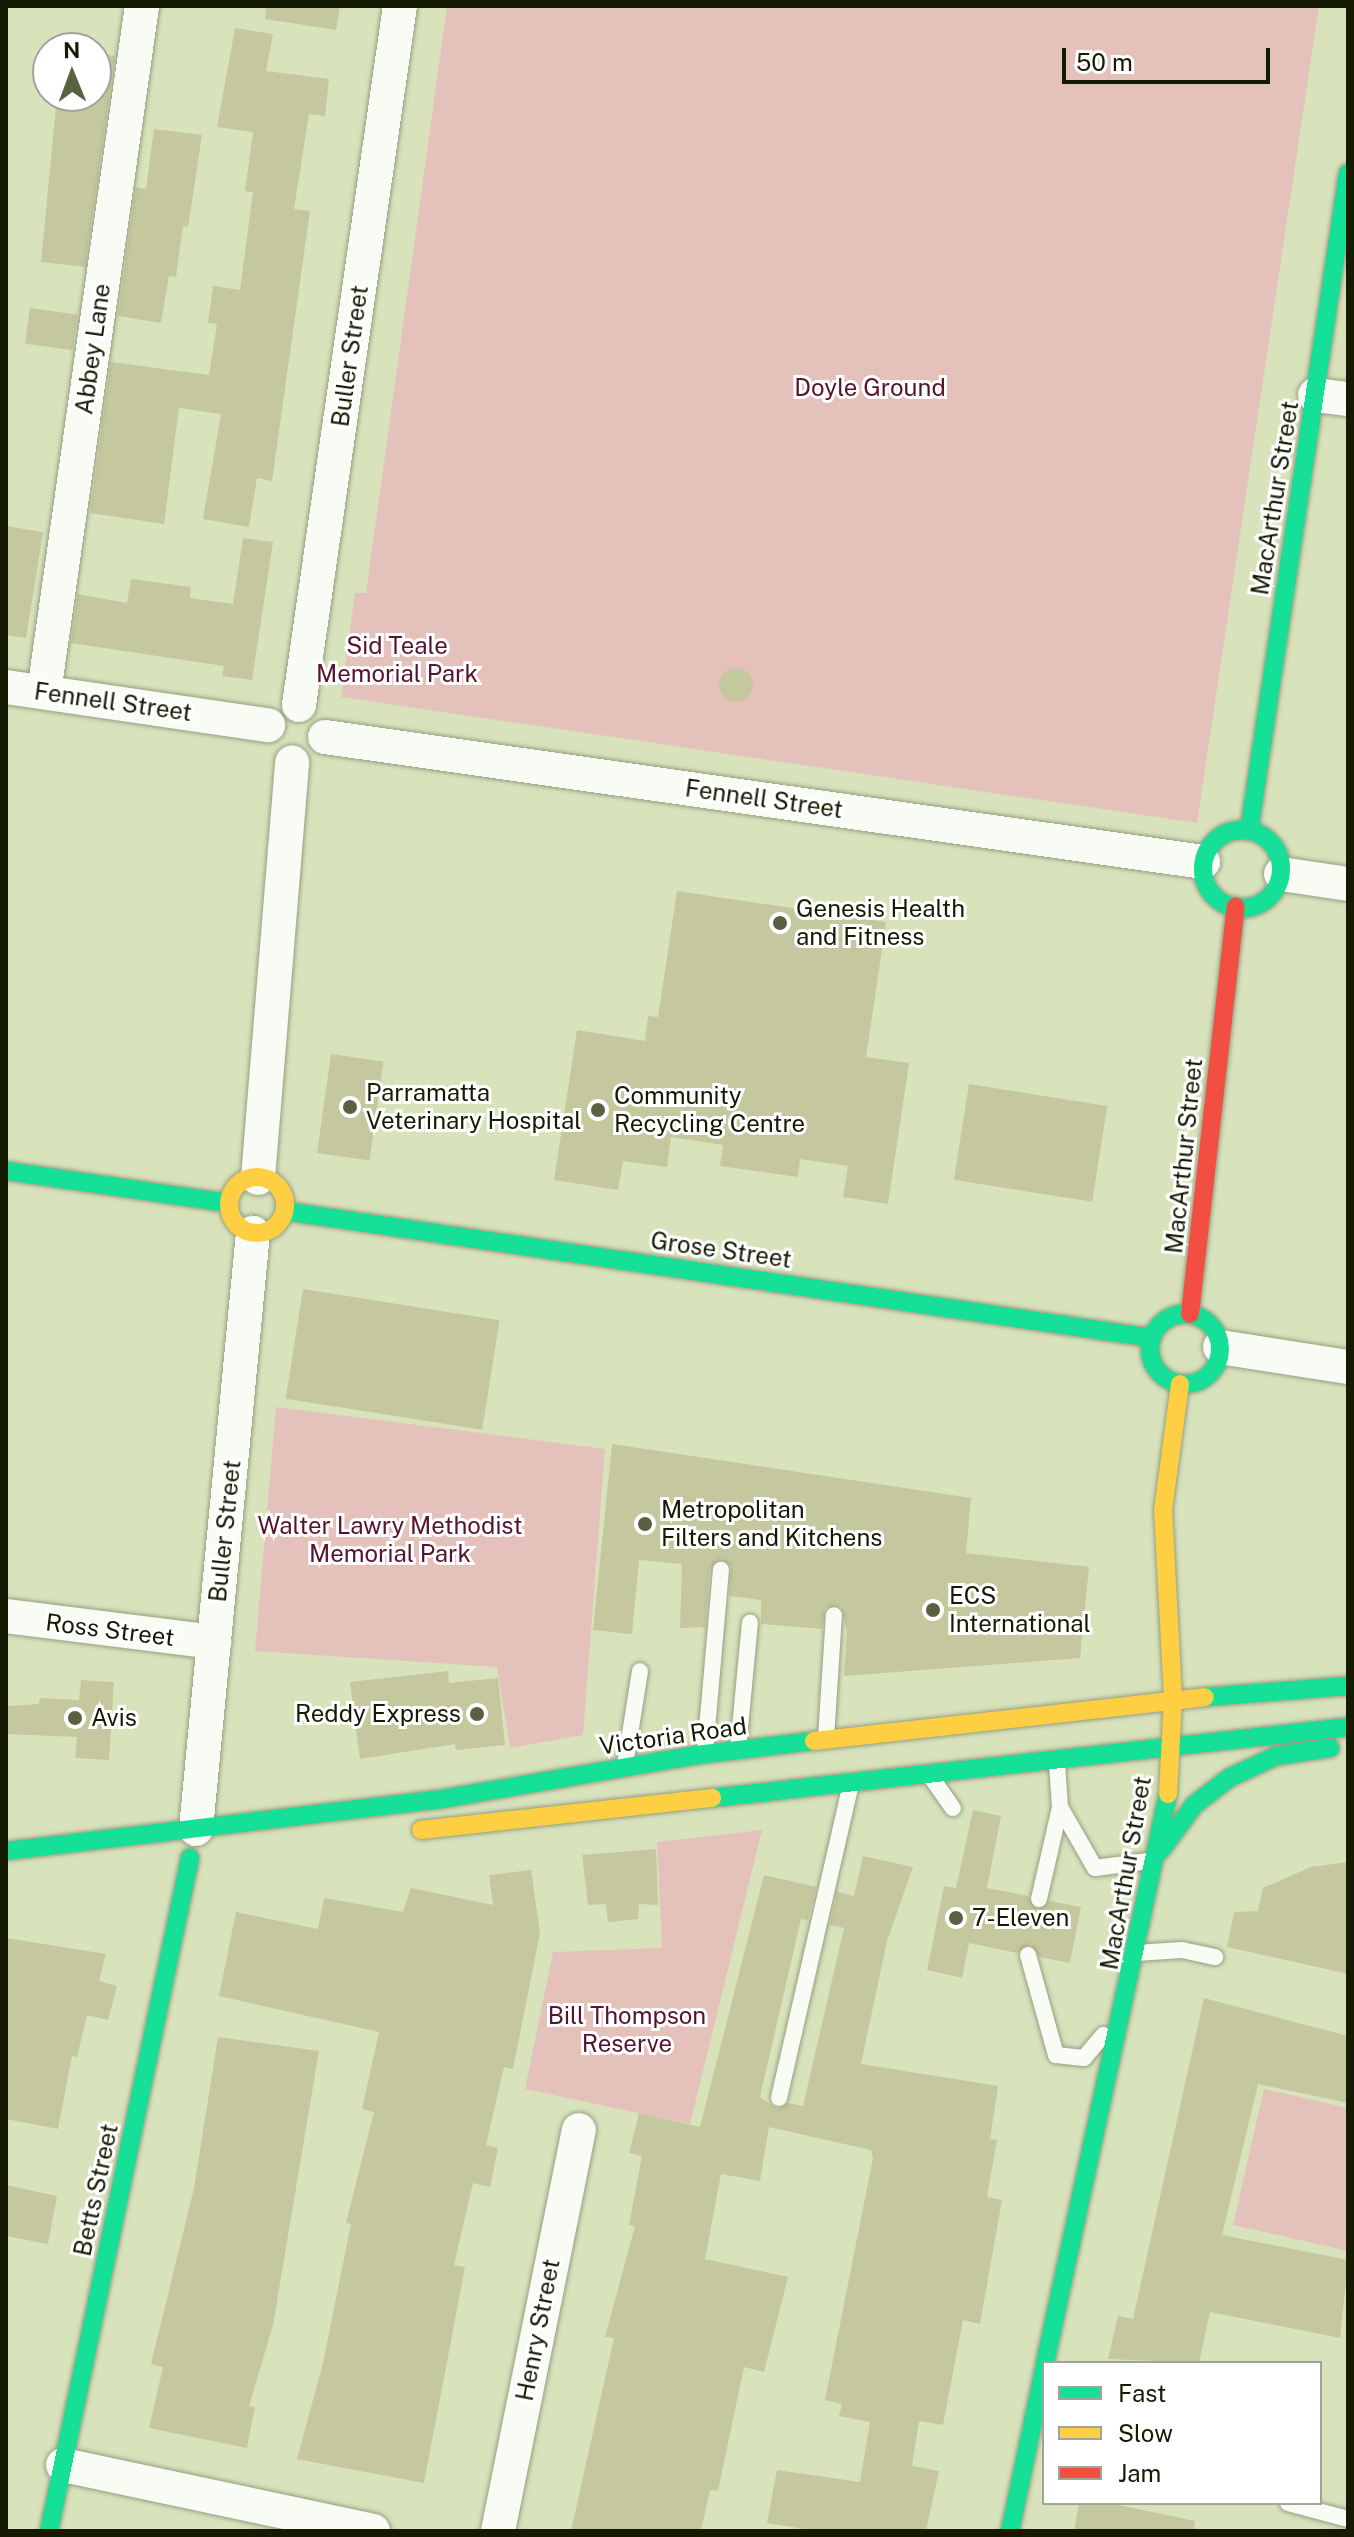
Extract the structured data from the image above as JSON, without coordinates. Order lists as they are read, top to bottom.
{
  "streets": {
    "street": [
      "Abbey Lane",
      "Buller Street",
      "MacArthur Street",
      "Fennell Street",
      "Grose Street",
      "Ross Street",
      "Victoria Road",
      "Betts Street",
      "Henry Street"
    ]
  },
  "crossings": [
    ["Abbey Lane", "Fennell Street"],
    ["Buller Street", "Fennell Street"],
    ["Buller Street", "Grose Street"],
    ["Buller Street", "Ross Street"],
    ["Buller Street", "Victoria Road"],
    ["Buller Street", "Betts Street"],
    ["MacArthur Street", "Fennell Street"],
    ["MacArthur Street", "Grose Street"],
    ["MacArthur Street", "Victoria Road"],
    ["Victoria Road", "Betts Street"]
  ],
  "parks": [
    "Doyle Ground",
    "Sid Teale Memorial Park",
    "Walter Lawry Methodist Memorial Park",
    "Bill Thompson Reserve"
  ],
  "places": [
    "Genesis Health and Fitness",
    "Parramatta Veterinary Hospital",
    "Community Recycling Centre",
    "Metropolitan Filters and Kitchens",
    "ECS International",
    "Reddy Express",
    "Avis",
    "7-Eleven"
  ],
  "legend": ["Fast", "Slow", "Jam"],
  "scale_bar": "50 m",
  "north": "top"
}
